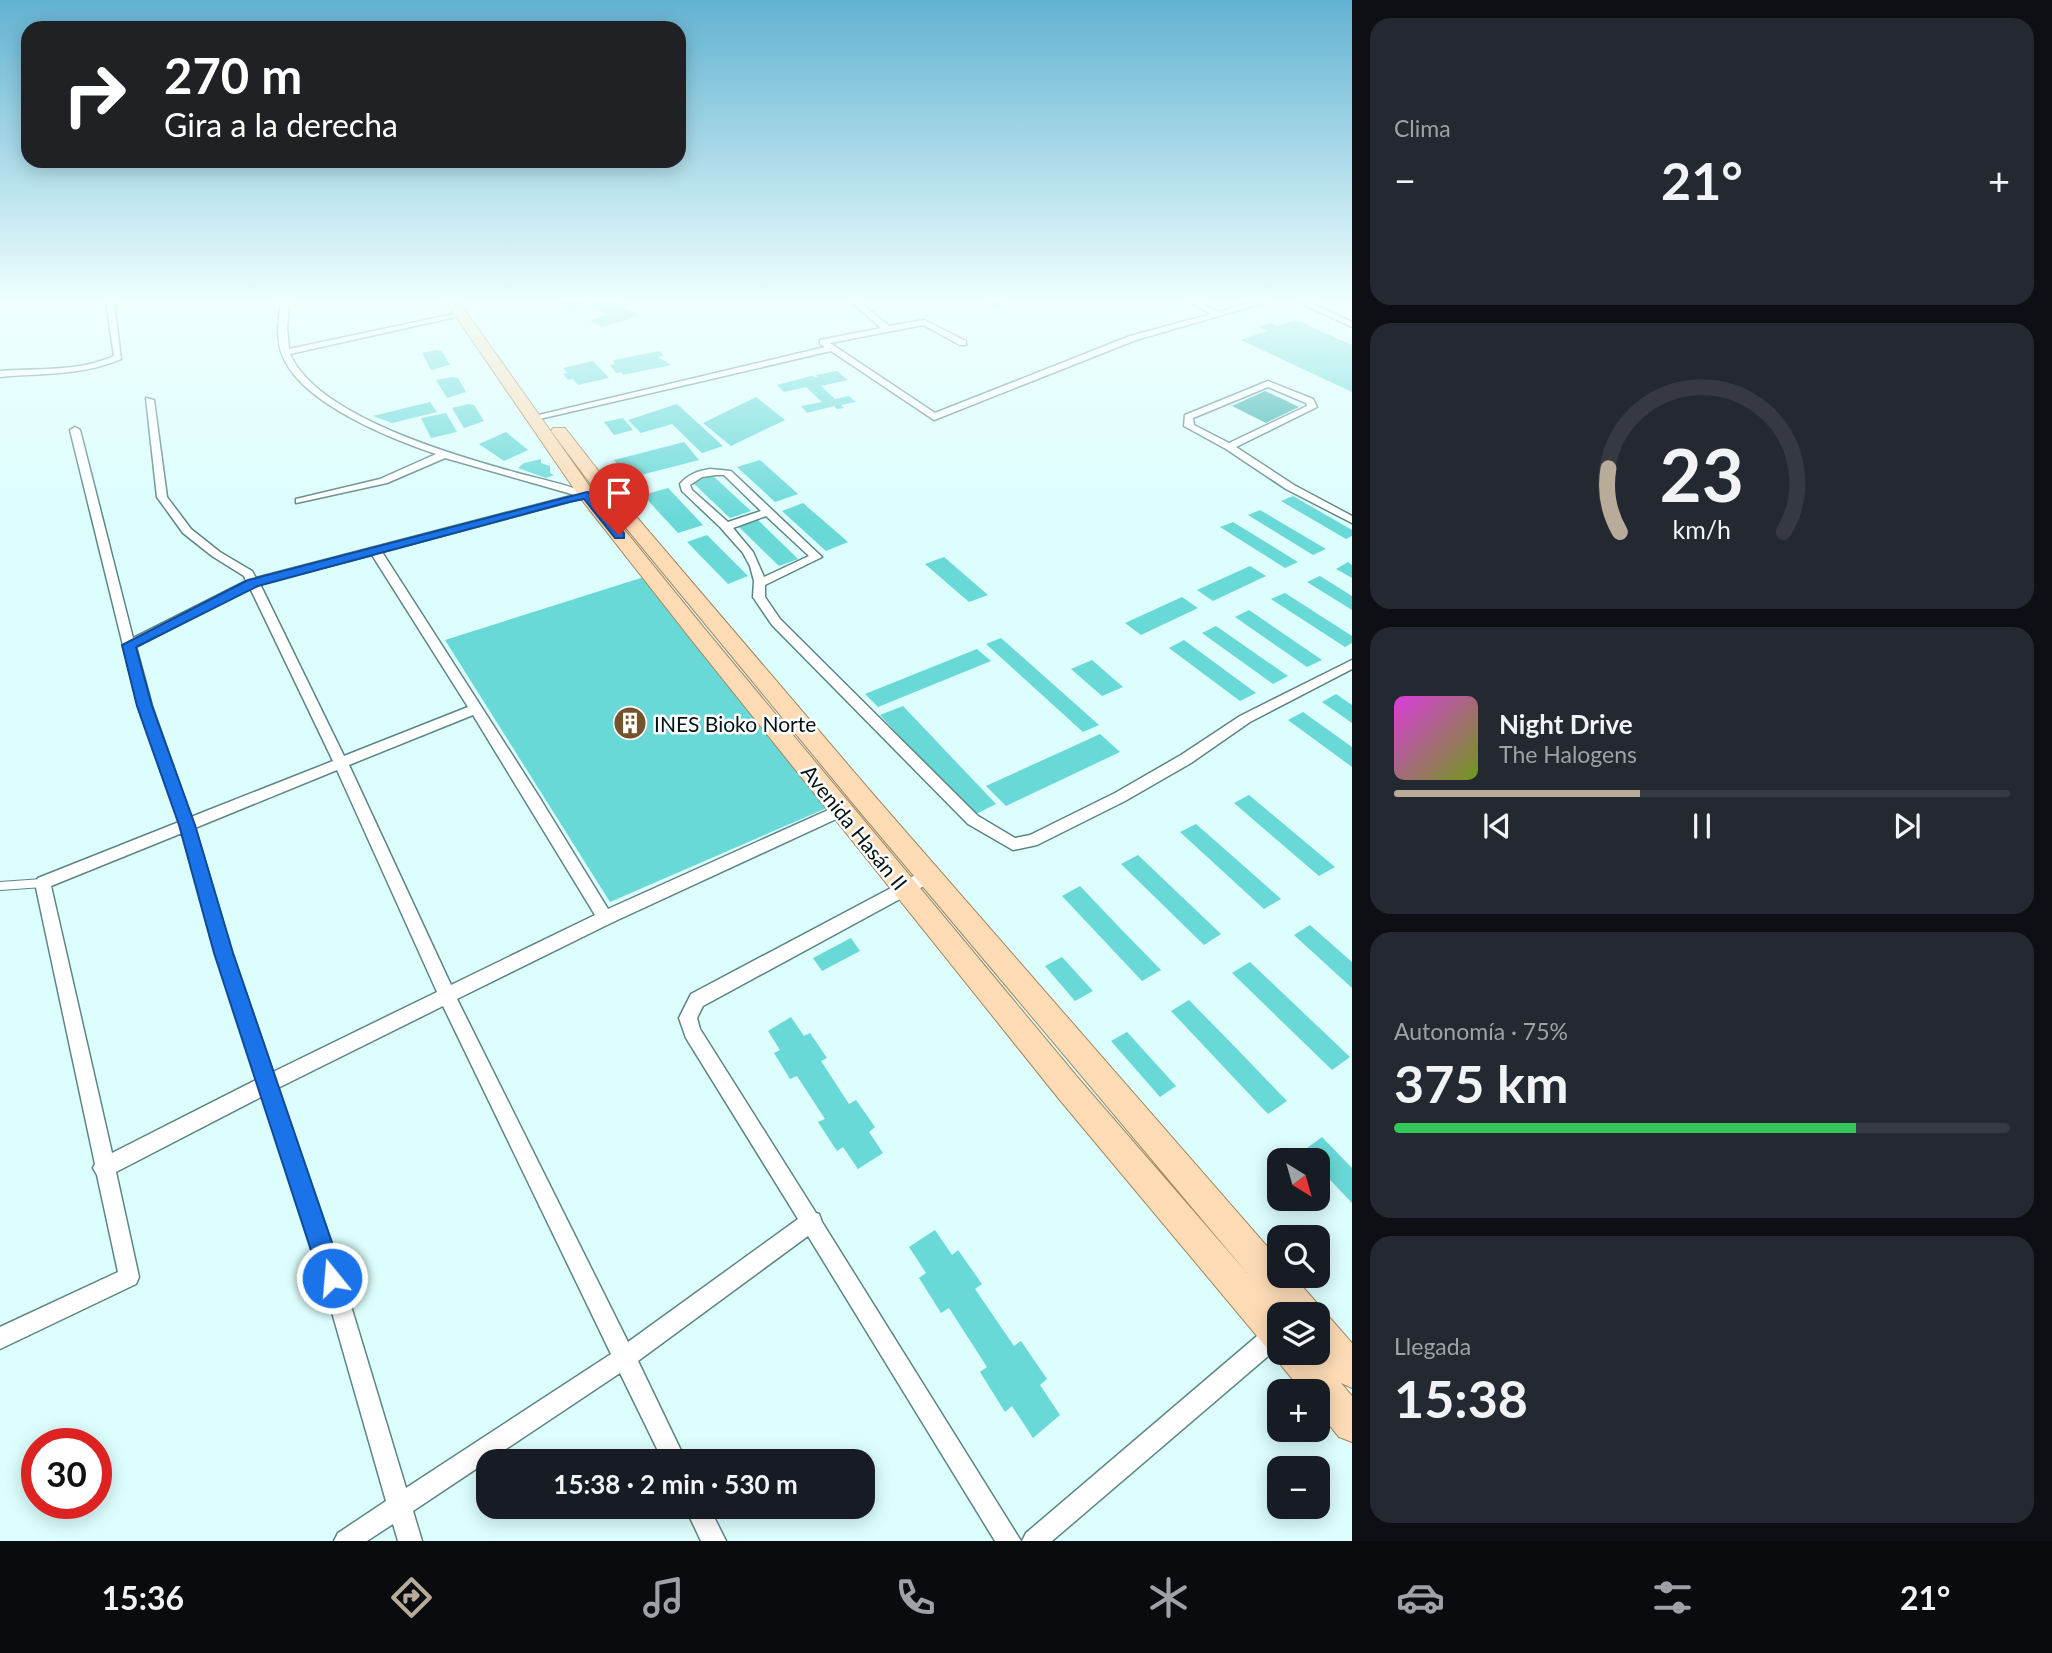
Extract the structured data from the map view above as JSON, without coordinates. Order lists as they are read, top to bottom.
{
  "streets": {
    "main road": ["Avenida Hasán II"]
  },
  "places": {
    "building": ["INES Bioko Norte"]
  },
  "north": "bottom right",
  "page": {
    "tile": [
      "Clima",
      ["Autonomía · 75%", "375 km"],
      ["Llegada", "15:38"]
    ],
    "turn": ["270 m", "Gira a la derecha"],
    "heat": ["−", "21°", "+"],
    "song": ["Night Drive", "The Halogens"],
    "map_buttons": ["+", "−"],
    "limit": "30",
    "trip": "15:38 · 2 min · 530 m",
    "tabs": ["15:36", "21°"],
    "gauge": ["23", "km/h"]
  }
}
